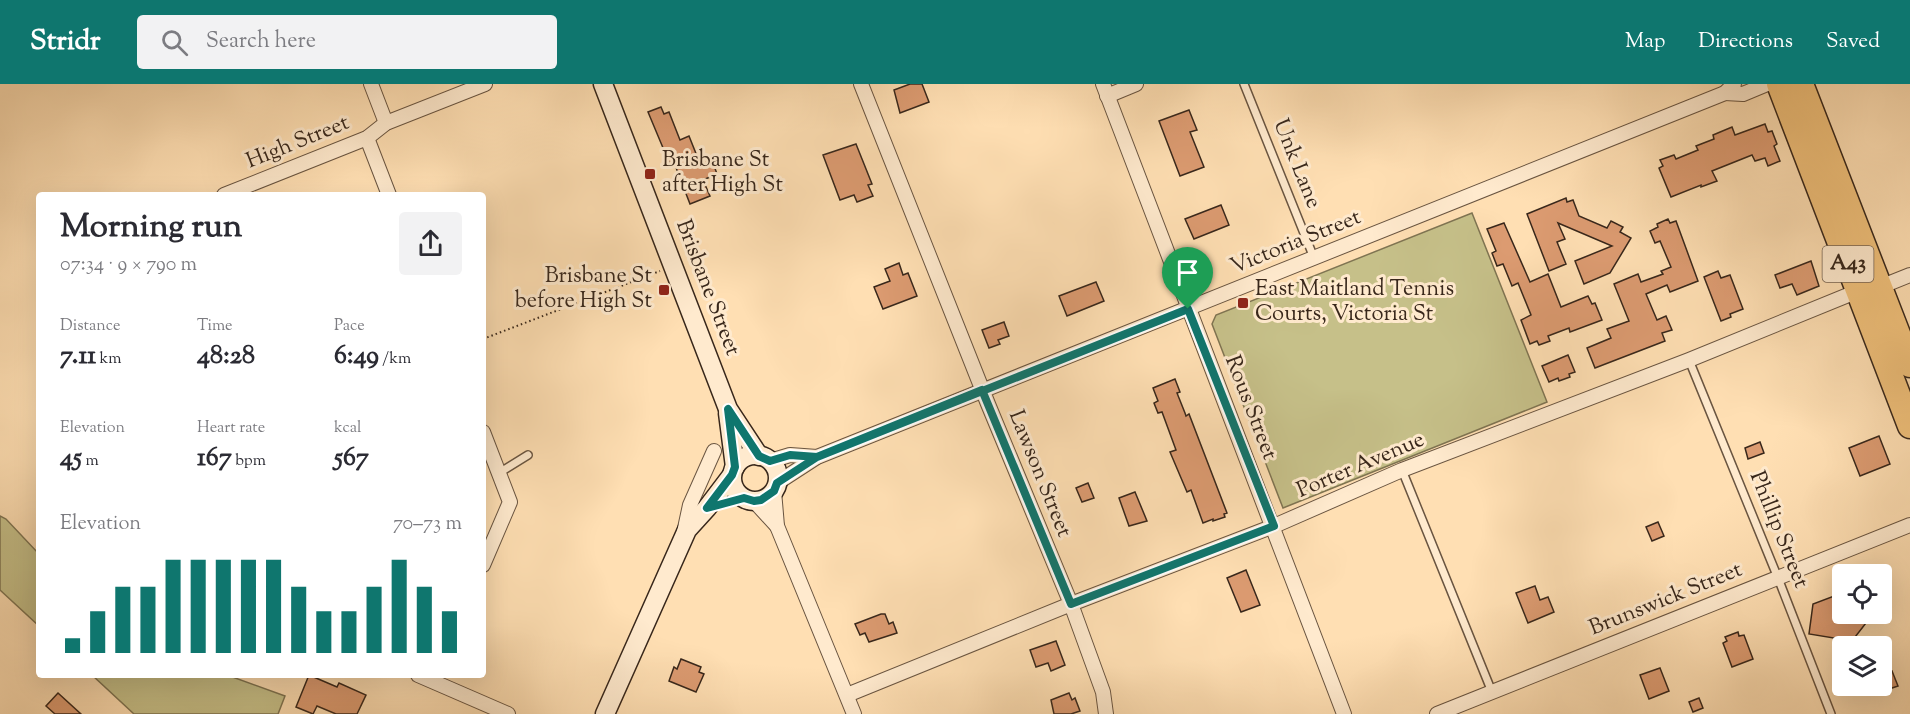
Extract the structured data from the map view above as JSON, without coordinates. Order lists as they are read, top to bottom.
{
  "streets": {
    "highway": ["A43"],
    "main road": ["Brisbane Street"],
    "street": [
      "High Street",
      "Victoria Street",
      "Rous Street",
      "Porter Avenue",
      "Lawson Street",
      "Brunswick Street"
    ],
    "lane": ["Unk Lane", "Phillip Street"]
  },
  "crossings": [
    ["Unk Lane", "Victoria Street"],
    ["Victoria Street", "Brisbane Street"],
    ["Victoria Street", "Rous Street"],
    ["Victoria Street", "Lawson Street"],
    ["A43", "Porter Avenue"],
    ["Rous Street", "Porter Avenue"],
    ["Porter Avenue", "Lawson Street"],
    ["Porter Avenue", "Phillip Street"],
    ["Phillip Street", "Brunswick Street"]
  ],
  "places": {
    "transit": ["Brisbane St after High St", "Brisbane St before High St", "East Maitland Tennis Courts, Victoria St"]
  },
  "page": {
    "header": "Stridr",
    "search": "Search here",
    "nav": ["Map", "Directions", "Saved"],
    "heading": ["Morning run", "07:34 · 9 × 790 m"],
    "stats": [
      ["Distance", "7.11 km"],
      ["Time", "48:28"],
      ["Pace", "6:49 /km"],
      ["Elevation", "45 m"],
      ["Heart rate", "167 bpm"],
      ["kcal", "567"]
    ],
    "chart": ["Elevation", "70–73 m"]
  }
}
